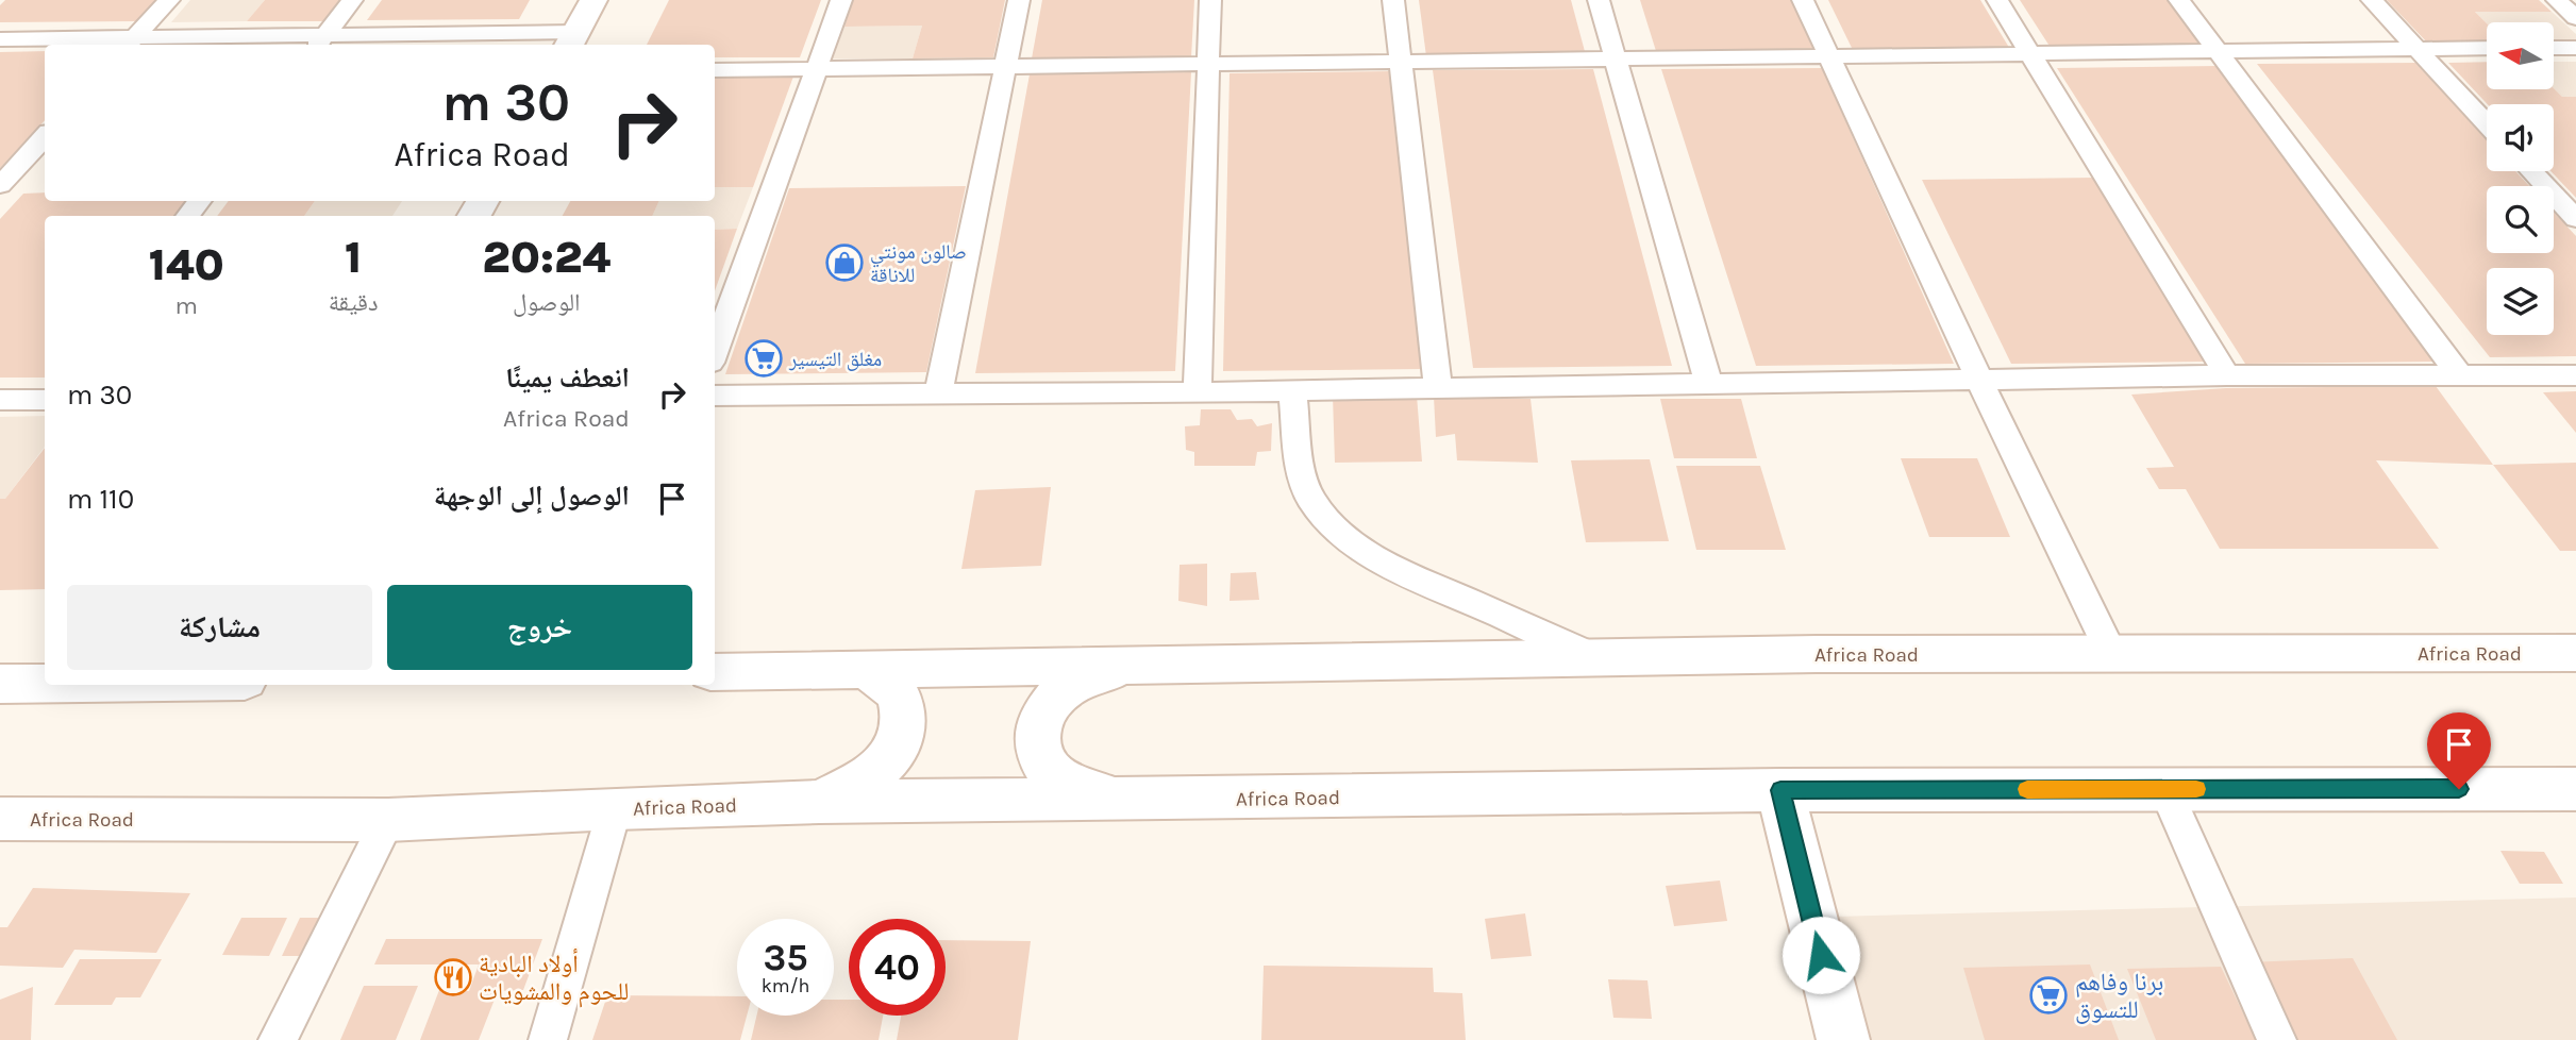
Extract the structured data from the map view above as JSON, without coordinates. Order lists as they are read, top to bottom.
{
  "streets": {
    "street": ["Africa Road"]
  },
  "places": {
    "shop": ["صالون مونتي للاناقة"],
    "supermarket": ["مغلق التيسير", "برنا وفاهم للتسوق"],
    "restaurant": ["أولاد البادية للحوم والمشويات"]
  },
  "north": "left",
  "page": {
    "turn": ["30 m", "Africa Road"],
    "eta": [
      "20:24",
      "الوصول",
      "1",
      "دقيقة",
      "140",
      "m"
    ],
    "list": [
      {
        "name": "انعطف يمينًا",
        "note": "Africa Road",
        "value": "30 m"
      },
      {
        "name": "الوصول إلى الوجهة",
        "value": "110 m"
      }
    ],
    "buttons": ["خروج", "مشاركة"],
    "speed": "35 km/h",
    "limit": "40"
  }
}
